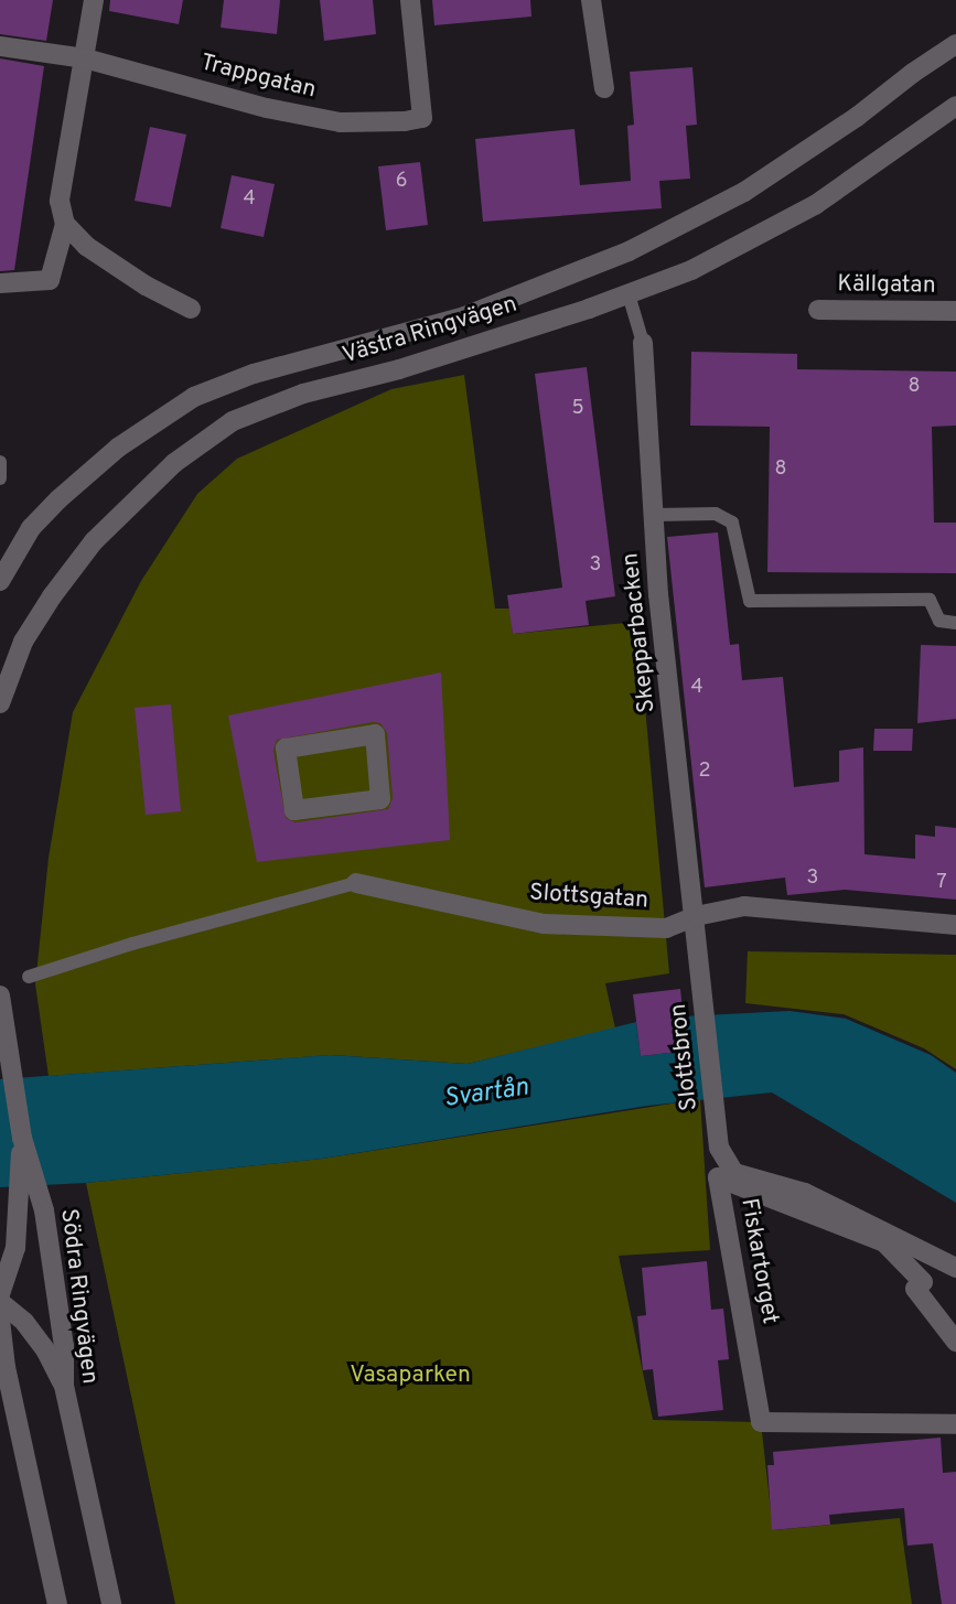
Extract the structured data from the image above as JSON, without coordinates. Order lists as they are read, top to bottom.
{
  "streets": {
    "street": [
      "Trappgatan",
      "Källgatan",
      "Västra Ringvägen",
      "Skepparbacken",
      "Slottsgatan",
      "Slottsbron",
      "Fiskartorget",
      "Södra Ringvägen"
    ]
  },
  "crossings": [
    ["Skepparbacken", "Slottsgatan"],
    ["Skepparbacken", "Slottsbron"],
    ["Slottsgatan", "Slottsbron"],
    ["Slottsbron", "Fiskartorget"]
  ],
  "water": ["Svartån"],
  "parks": ["Vasaparken"],
  "house_numbers": [
    "6",
    "4",
    "8",
    "5",
    "8",
    "3",
    "4",
    "2",
    "3",
    "7"
  ]
}
